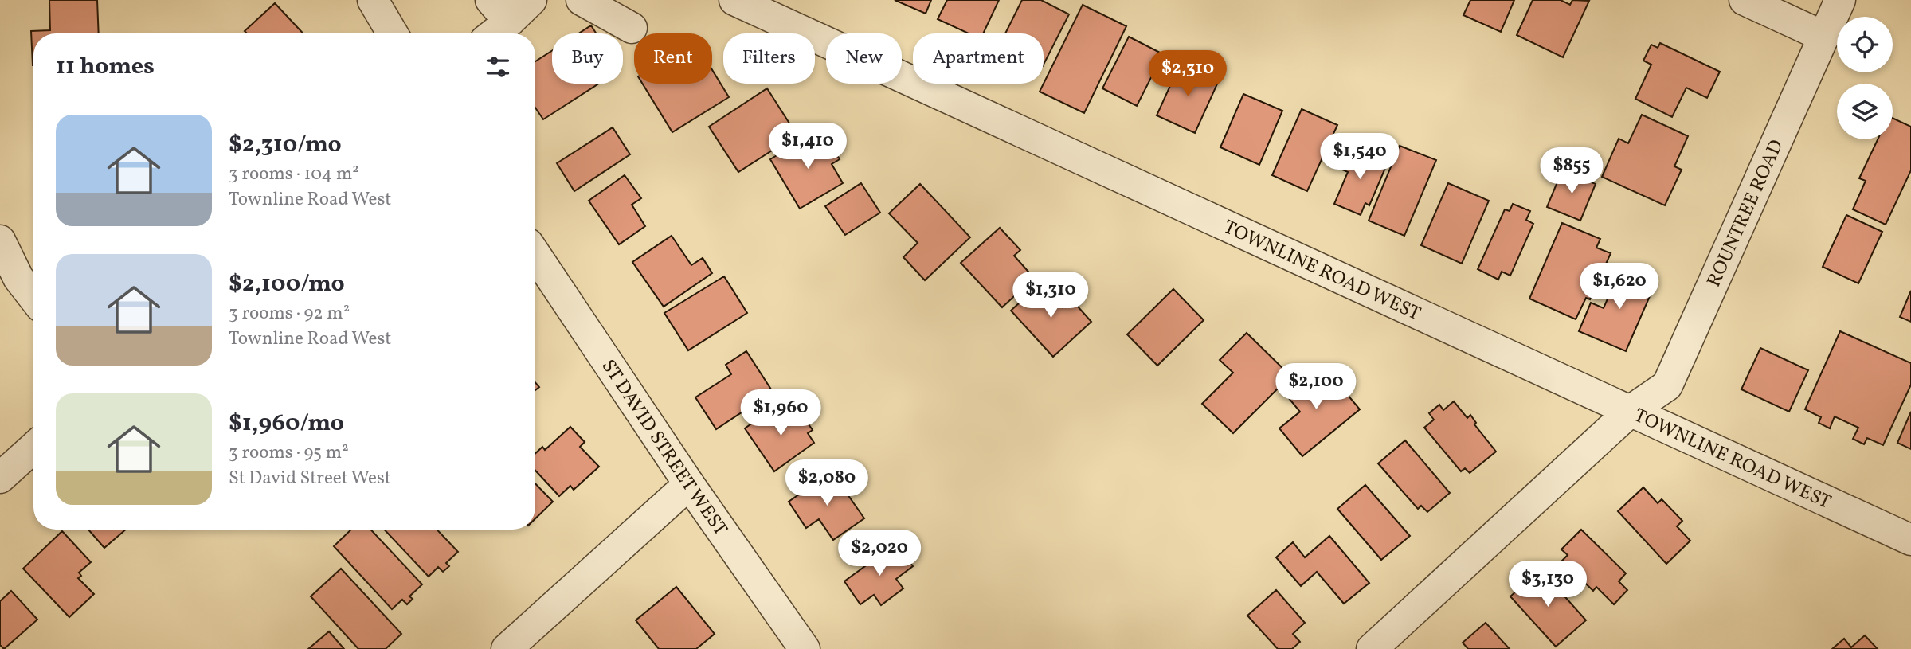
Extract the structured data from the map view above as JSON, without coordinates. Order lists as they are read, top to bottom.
{
  "streets": {
    "street": ["ROUNTREE ROAD", "TOWNLINE ROAD WEST", "ST DAVID STREET WEST"]
  },
  "crossings": [
    ["ROUNTREE ROAD", "TOWNLINE ROAD WEST"]
  ],
  "page": {
    "chip": [
      "Buy",
      "Rent",
      "Filters",
      "New",
      "Apartment"
    ],
    "heading": "11 homes",
    "price": [
      "$2,310",
      "$1,410",
      "$1,540",
      "$855",
      "$1,620",
      "$1,310",
      "$2,100",
      "$1,960",
      "$2,080",
      "$2,020",
      "$3,130"
    ],
    "list": [
      {
        "name": "$2,310/mo",
        "note": "3 rooms · 104 m² · Townline Road West"
      },
      {
        "name": "$2,100/mo",
        "note": "3 rooms · 92 m² · Townline Road West"
      },
      {
        "name": "$1,960/mo",
        "note": "3 rooms · 95 m² · St David Street West"
      }
    ]
  }
}
